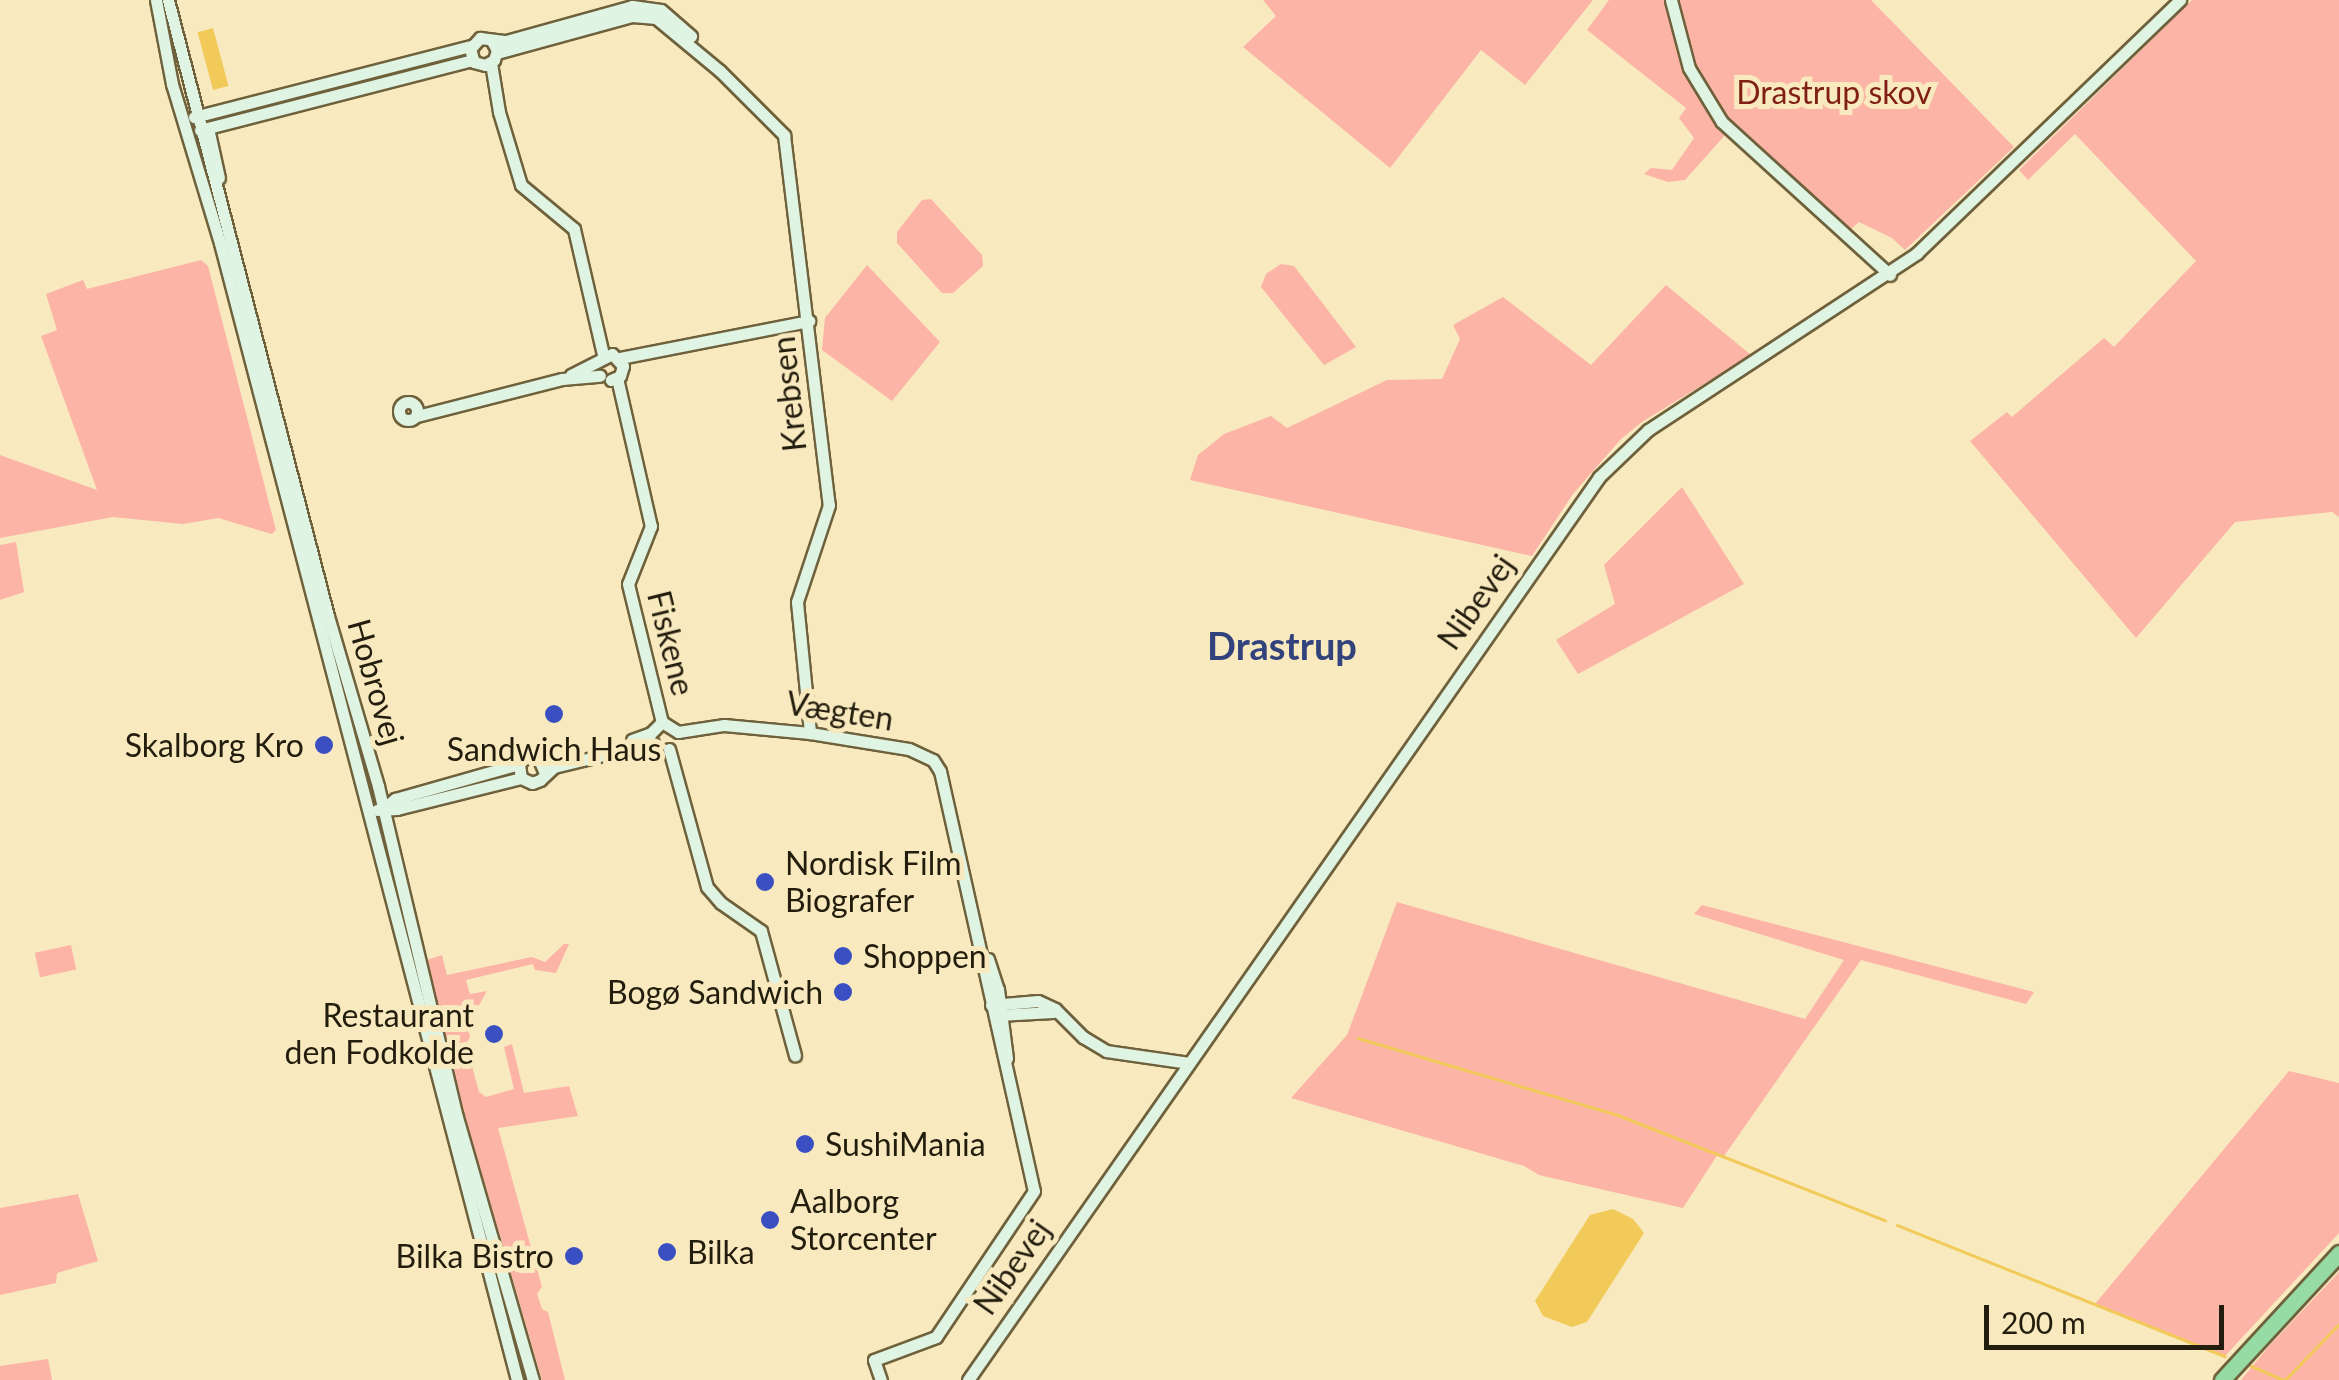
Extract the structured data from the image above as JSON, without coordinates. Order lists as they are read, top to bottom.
{
  "streets": {
    "street": [
      "Krebsen",
      "Nibevej",
      "Fiskene",
      "Hobrovej",
      "Vægten"
    ]
  },
  "crossings": [
    ["Krebsen", "Fiskene"],
    ["Krebsen", "Hobrovej"],
    ["Krebsen", "Vægten"]
  ],
  "districts": ["Drastrup"],
  "parks": ["Drastrup skov"],
  "places": [
    "Sandwich Haus",
    "Skalborg Kro",
    "Nordisk Film Biografer",
    "Shoppen",
    "Bogø Sandwich",
    "Restaurant den Fodkolde",
    "SushiMania",
    "Aalborg Storcenter",
    "Bilka",
    "Bilka Bistro"
  ],
  "scale_bar": "200 m"
}
